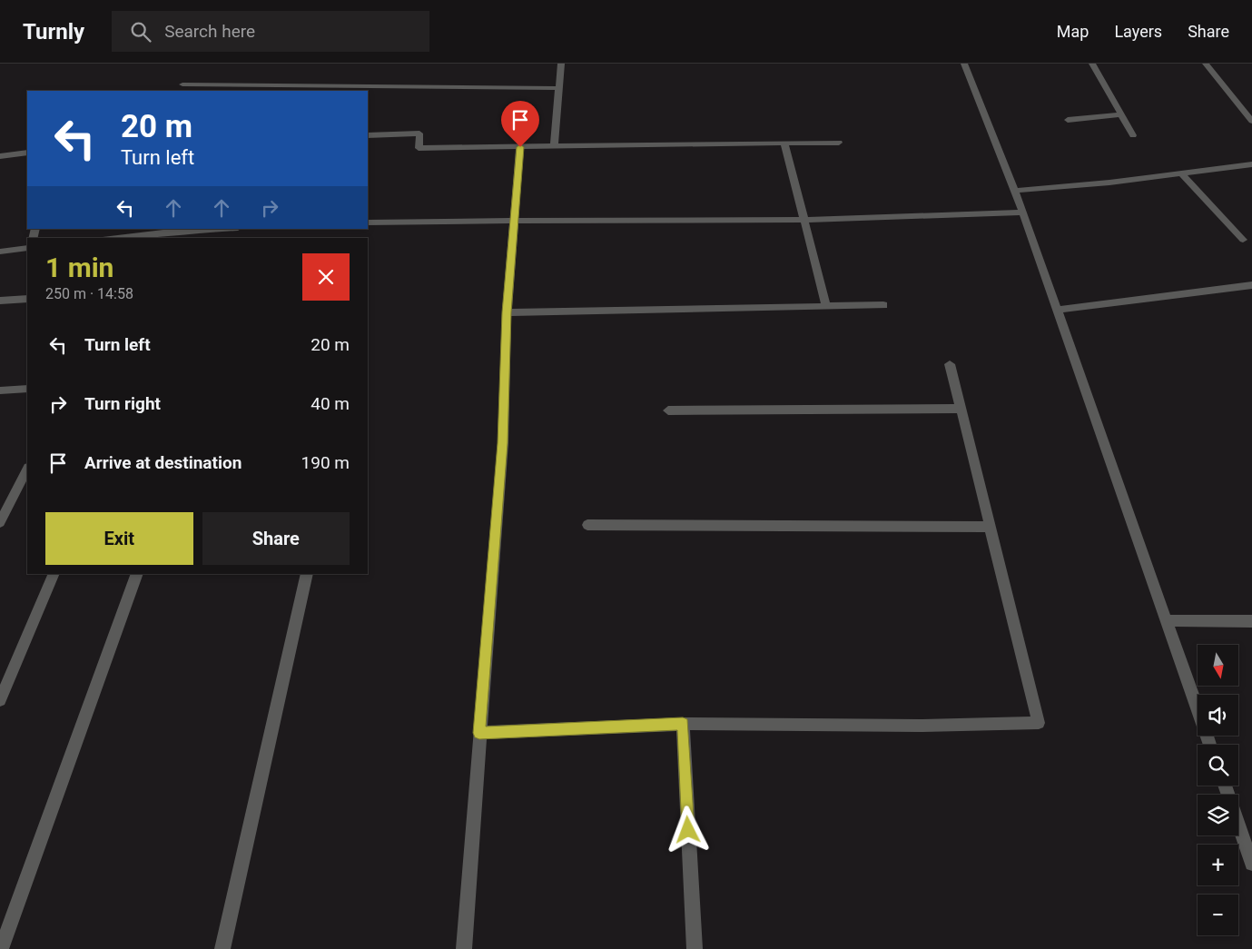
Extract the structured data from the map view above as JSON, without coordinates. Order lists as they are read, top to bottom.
{
  "north": "bottom",
  "page": {
    "header": "Turnly",
    "search": "Search here",
    "nav": ["Map", "Layers", "Share"],
    "turn": ["20 m", "Turn left"],
    "heading": ["1 min", "250 m · 14:58"],
    "list": [
      {
        "name": "Turn left",
        "value": "20 m"
      },
      {
        "name": "Turn right",
        "value": "40 m"
      },
      {
        "name": "Arrive at destination",
        "value": "190 m"
      }
    ],
    "buttons": ["Exit", "Share"],
    "map_buttons": ["+", "−"]
  }
}
